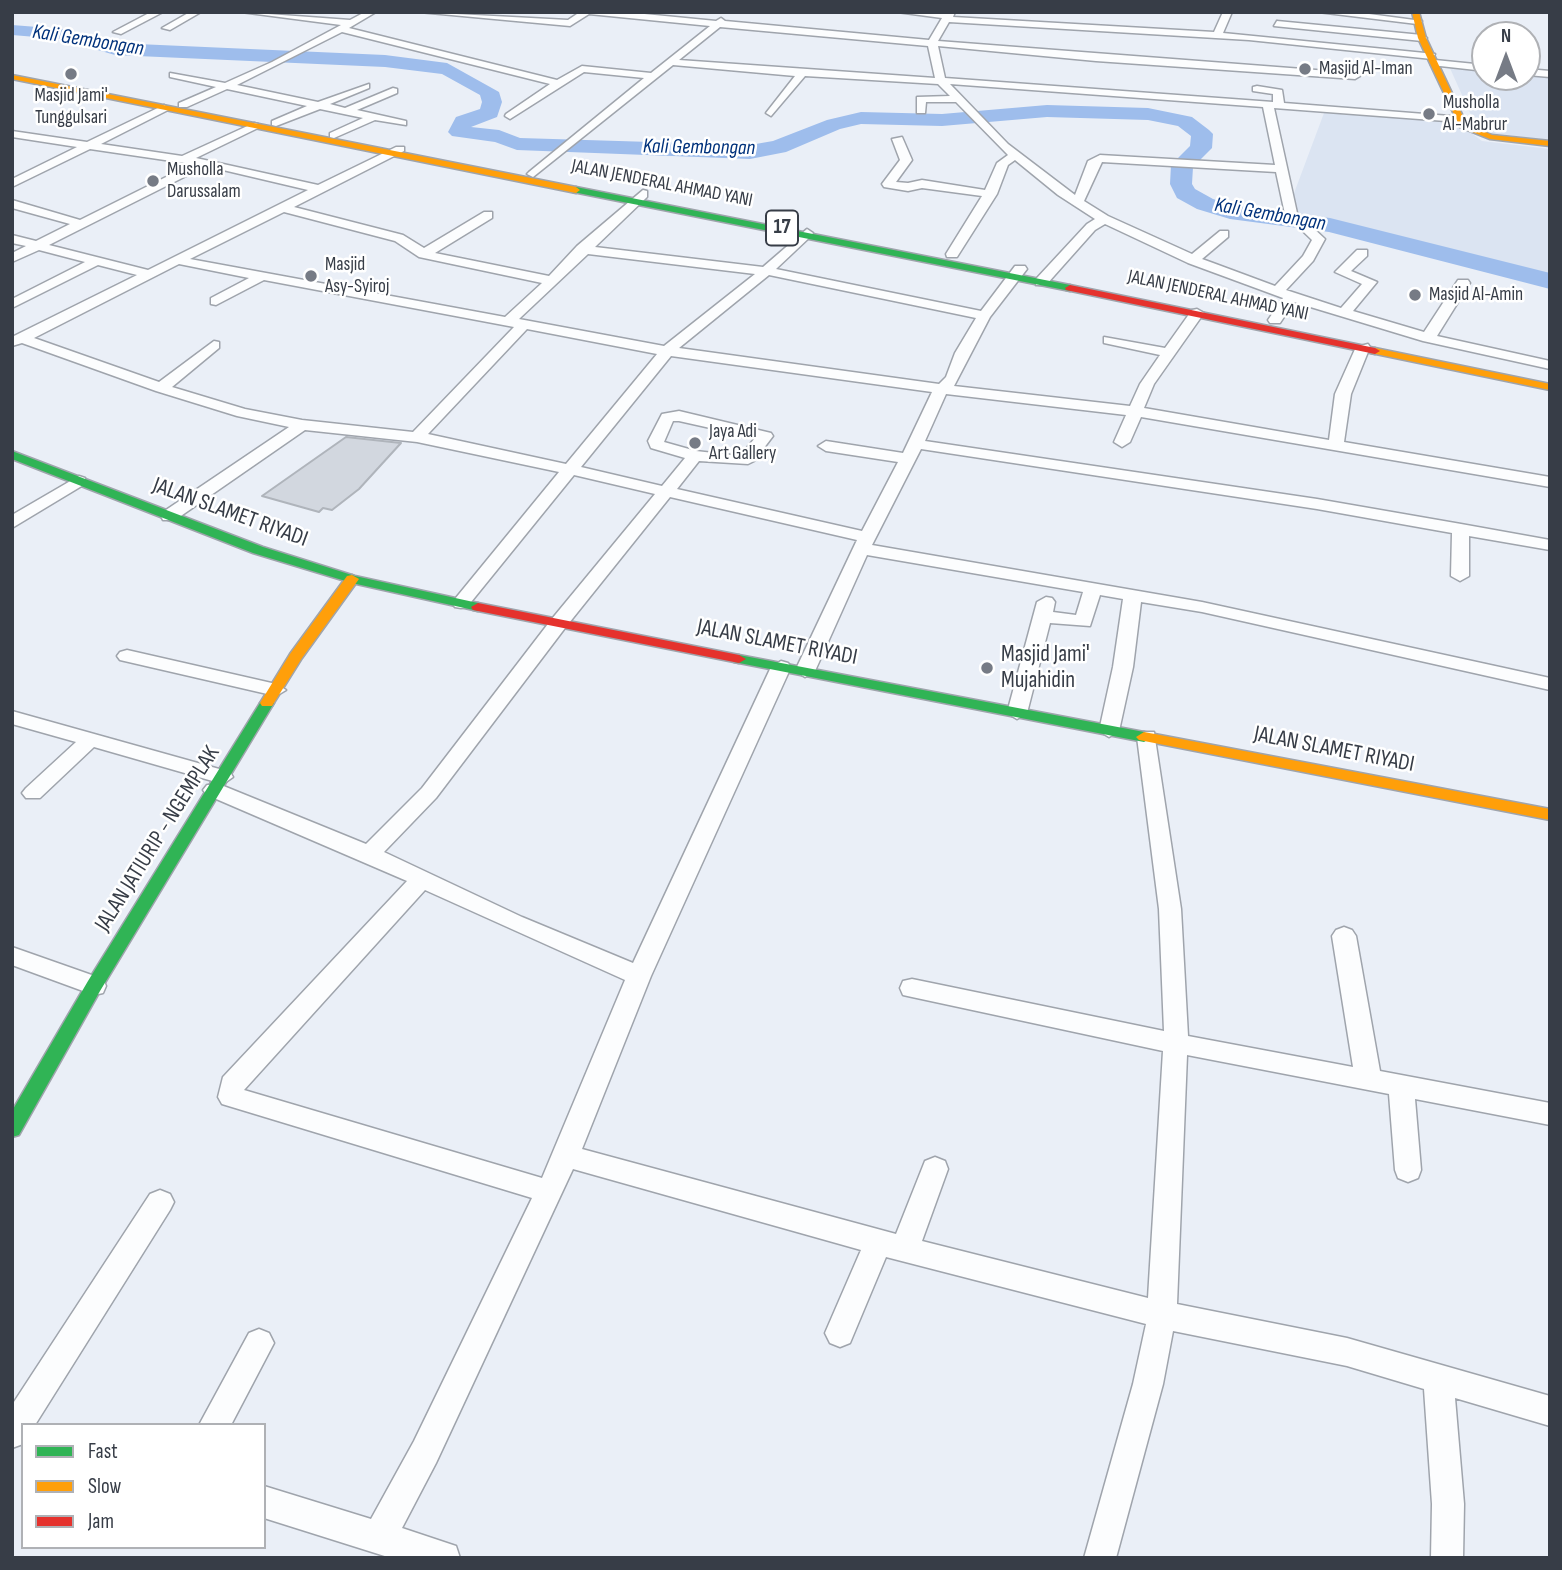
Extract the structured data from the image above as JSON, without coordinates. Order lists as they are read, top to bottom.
{
  "streets": {
    "main road": [
      "JALAN JENDERAL AHMAD YANI",
      "17",
      "JALAN SLAMET RIYADI",
      "JALAN JATIURIP - NGEMPLAK"
    ]
  },
  "crossings": [
    ["JALAN SLAMET RIYADI", "JALAN JATIURIP - NGEMPLAK"]
  ],
  "water": ["Kali Gembongan"],
  "places": [
    "Masjid Al-Iman",
    "Masjid Jami' Tunggulsari",
    "Musholla Al-Mabrur",
    "Musholla Darussalam",
    "Masjid Asy-Syiroj",
    "Masjid Al-Amin",
    "Jaya Adi Art Gallery",
    "Masjid Jami' Mujahidin"
  ],
  "legend": ["Fast", "Slow", "Jam"],
  "north": "top"
}
